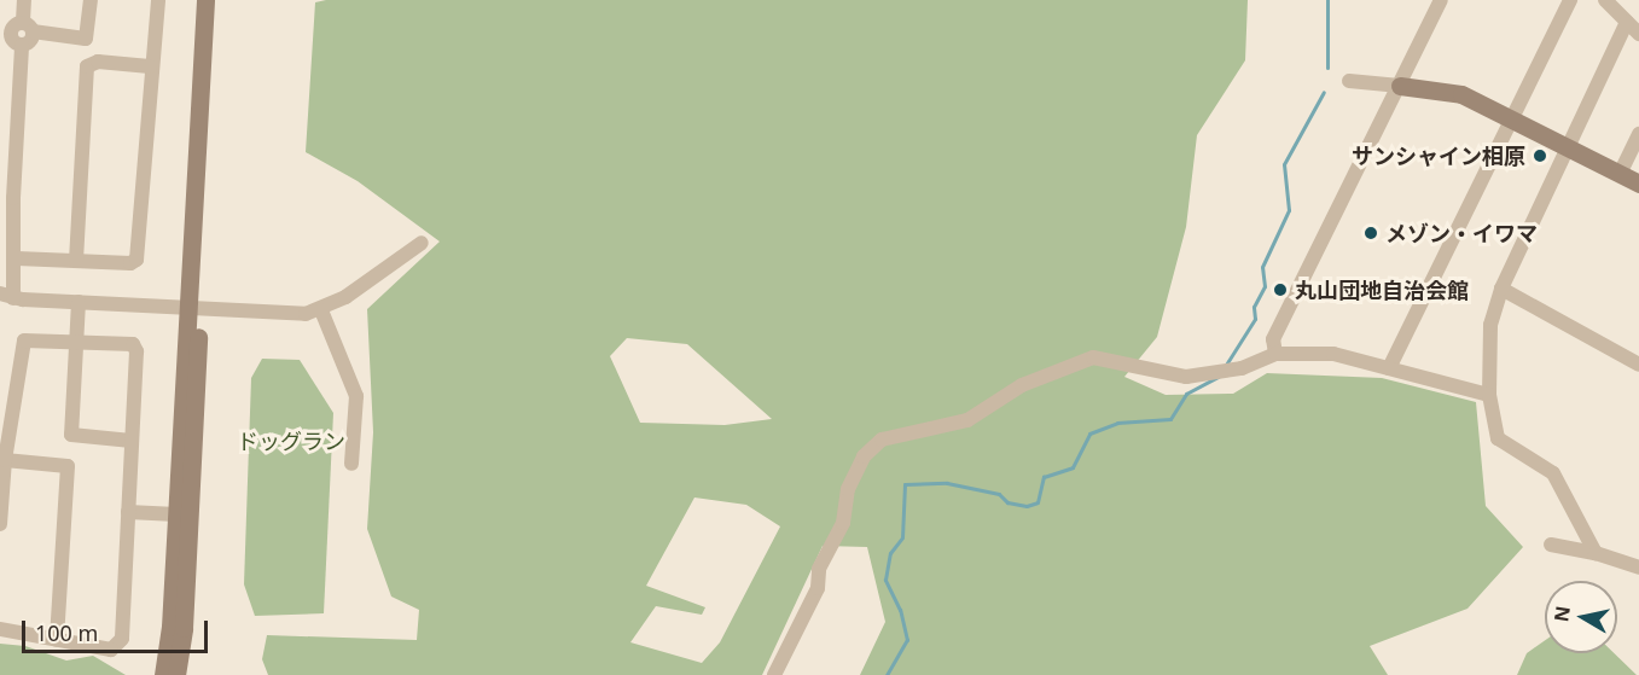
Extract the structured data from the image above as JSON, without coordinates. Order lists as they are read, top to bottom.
{
  "parks": ["ドッグラン"],
  "places": ["サンシャイン相原", "メゾン・イワマ", "丸山団地自治会館"],
  "scale_bar": "100 m",
  "north": "left"
}
